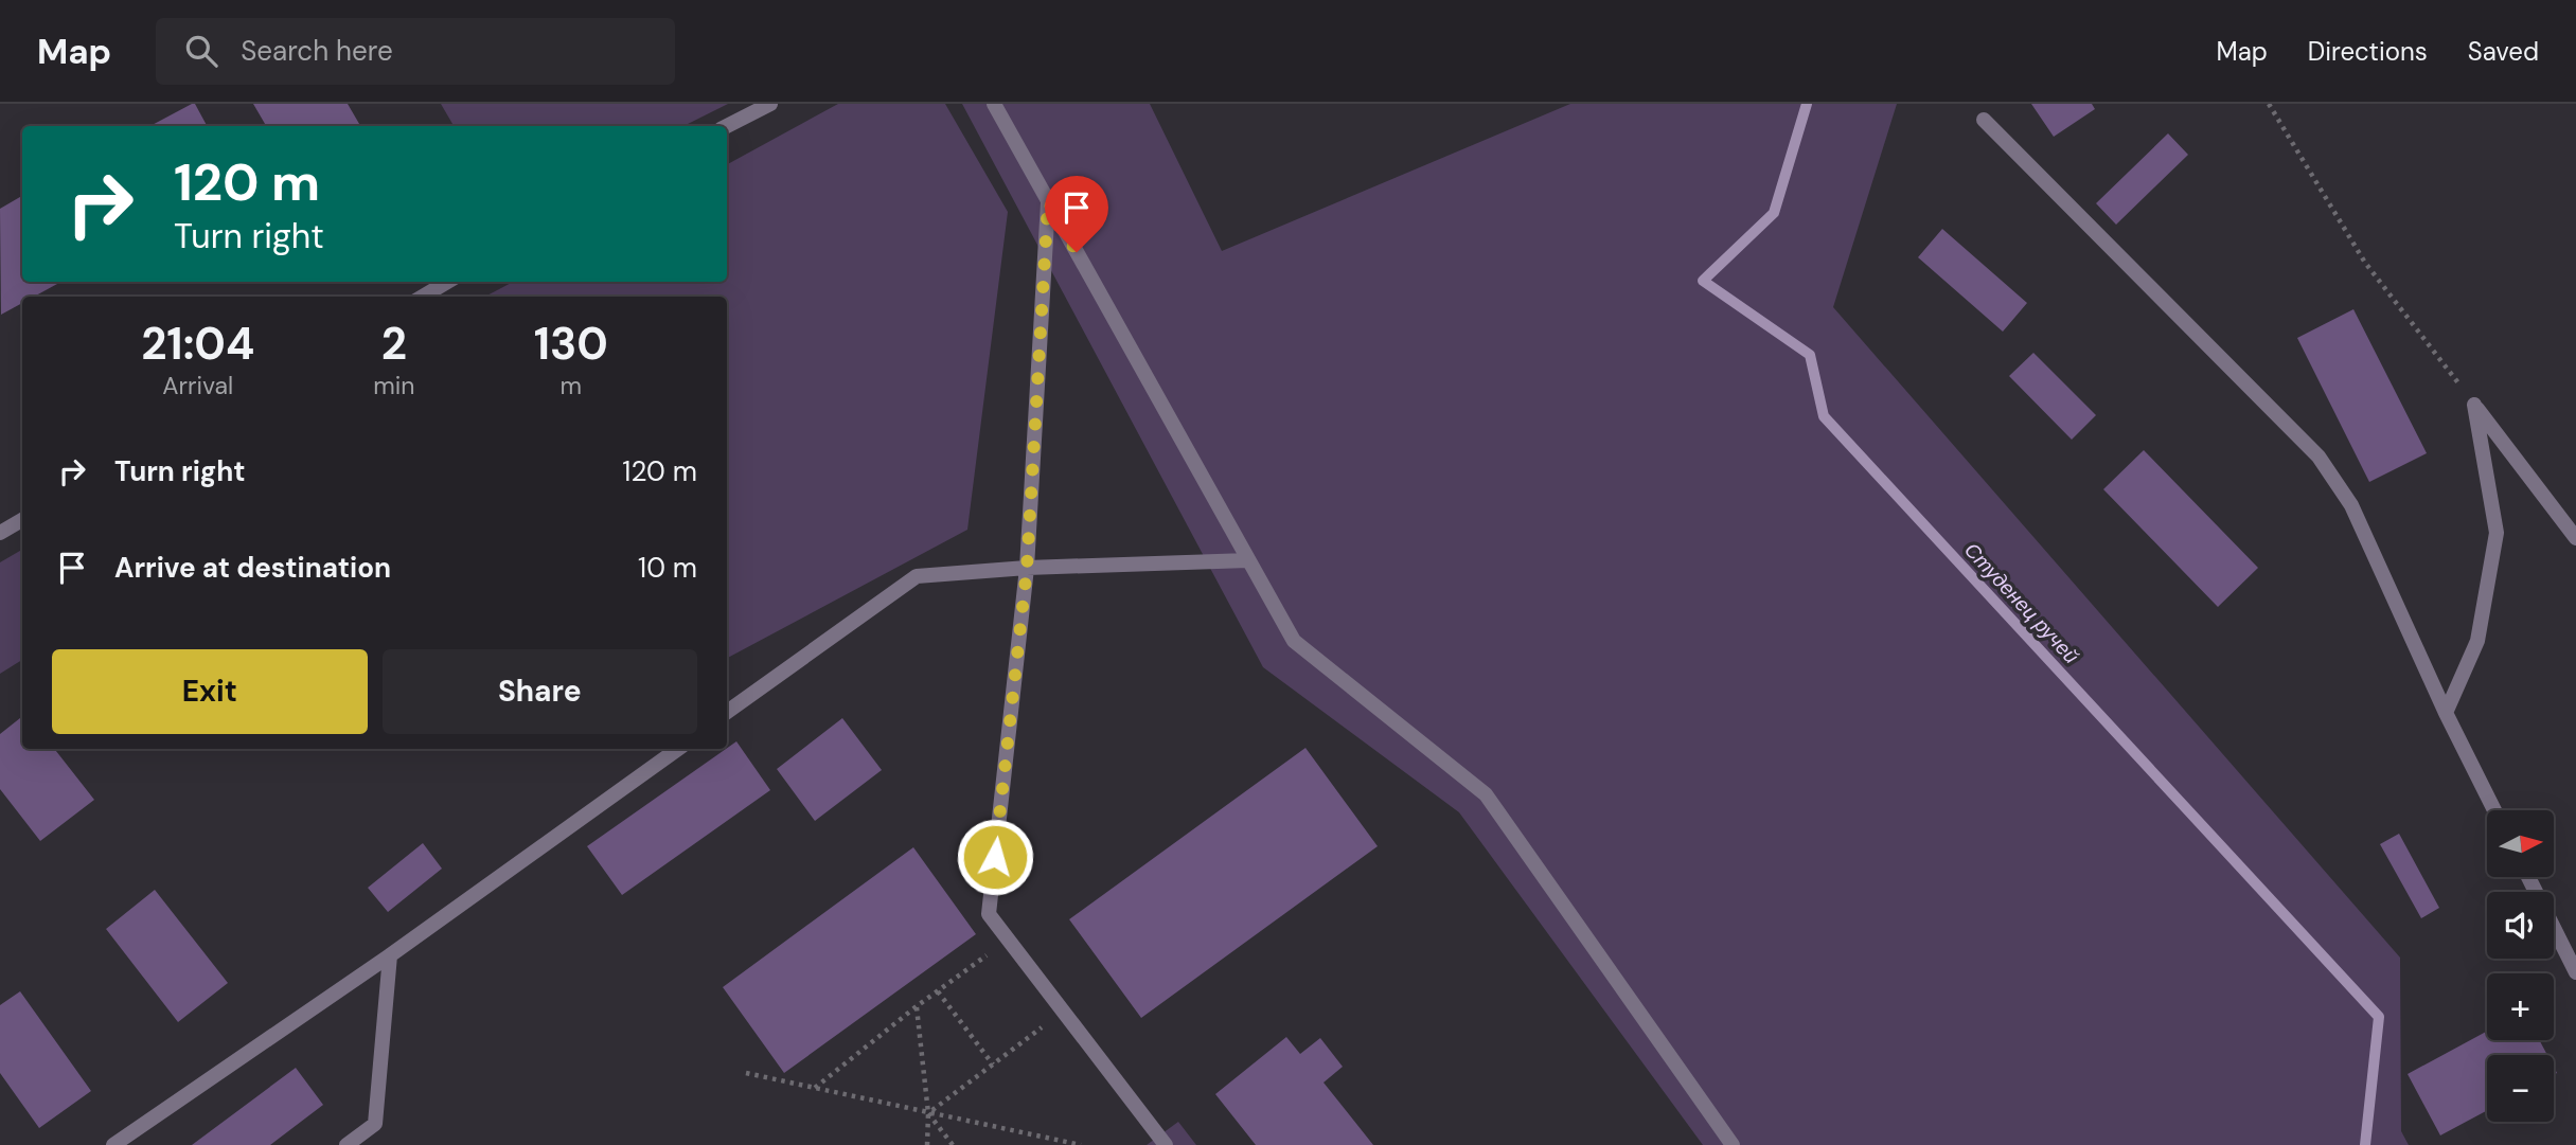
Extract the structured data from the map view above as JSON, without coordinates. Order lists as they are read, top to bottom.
{
  "water": ["Студенец ручей"],
  "north": "right",
  "page": {
    "header": "Map",
    "search": "Search here",
    "nav": ["Map", "Directions", "Saved"],
    "turn": ["120 m", "Turn right"],
    "eta": [
      "21:04",
      "Arrival",
      "2",
      "min",
      "130",
      "m"
    ],
    "list": [
      {
        "name": "Turn right",
        "value": "120 m"
      },
      {
        "name": "Arrive at destination",
        "value": "10 m"
      }
    ],
    "buttons": ["Exit", "Share"],
    "map_buttons": ["+", "−"]
  }
}
